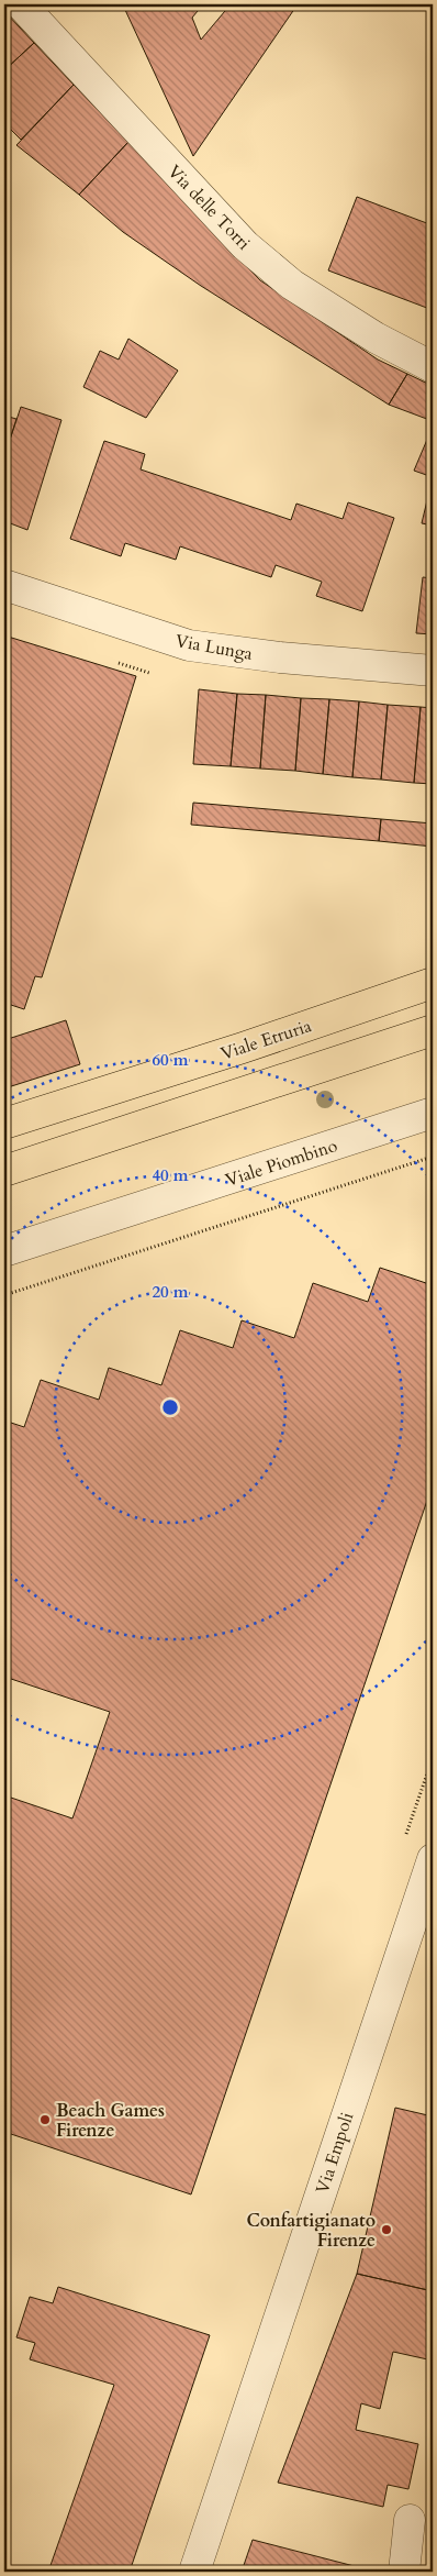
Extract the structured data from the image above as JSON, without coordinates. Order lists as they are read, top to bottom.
{
  "streets": {
    "main road": ["Viale Etruria"],
    "street": [
      "Via delle Torri",
      "Via Lunga",
      "Viale Piombino",
      "Via Empoli"
    ]
  },
  "places": ["Beach Games Firenze", "Confartigianato Firenze"],
  "rings": ["60 m", "40 m", "20 m"]
}
